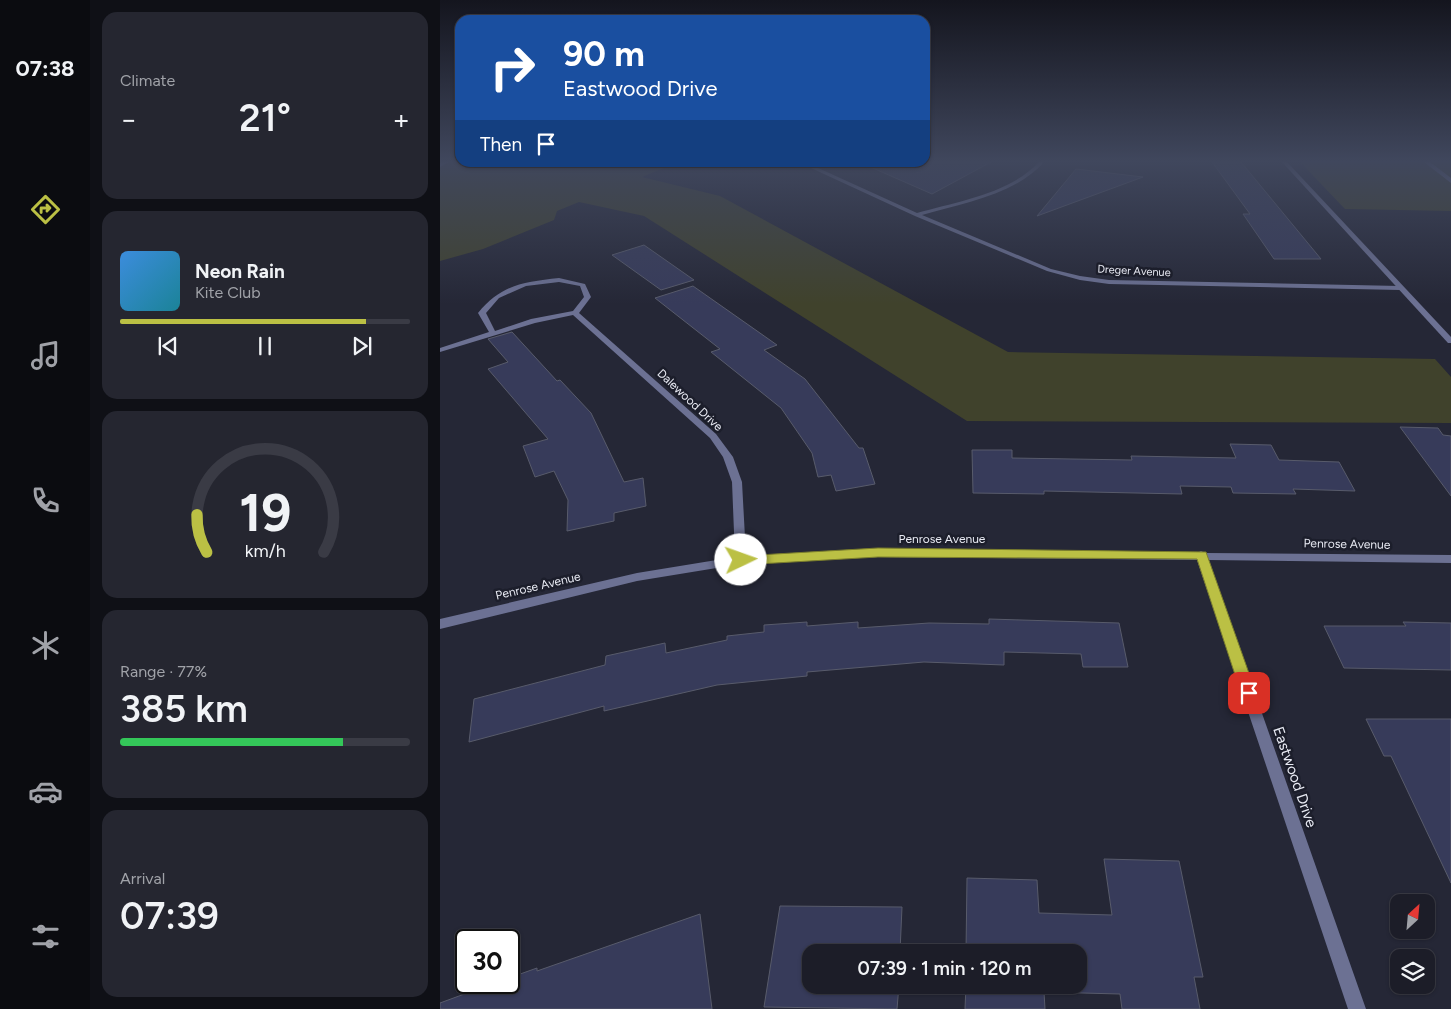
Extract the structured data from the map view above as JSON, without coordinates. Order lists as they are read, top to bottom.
{
  "streets": {
    "street": [
      "Dreger Avenue",
      "Dalewood Drive",
      "Penrose Avenue",
      "Eastwood Drive"
    ]
  },
  "crossings": [
    ["Dalewood Drive", "Penrose Avenue"],
    ["Penrose Avenue", "Eastwood Drive"]
  ],
  "north": "top right",
  "page": {
    "tabs": "07:38",
    "tile": [
      "Climate",
      ["Range · 77%", "385 km"],
      ["Arrival", "07:39"]
    ],
    "turn": ["90 m", "Eastwood Drive"],
    "heat": ["−", "21°", "+"],
    "then": "Then",
    "song": ["Neon Rain", "Kite Club"],
    "limit": "30",
    "trip": "07:39 · 1 min · 120 m",
    "gauge": ["19", "km/h"]
  }
}
